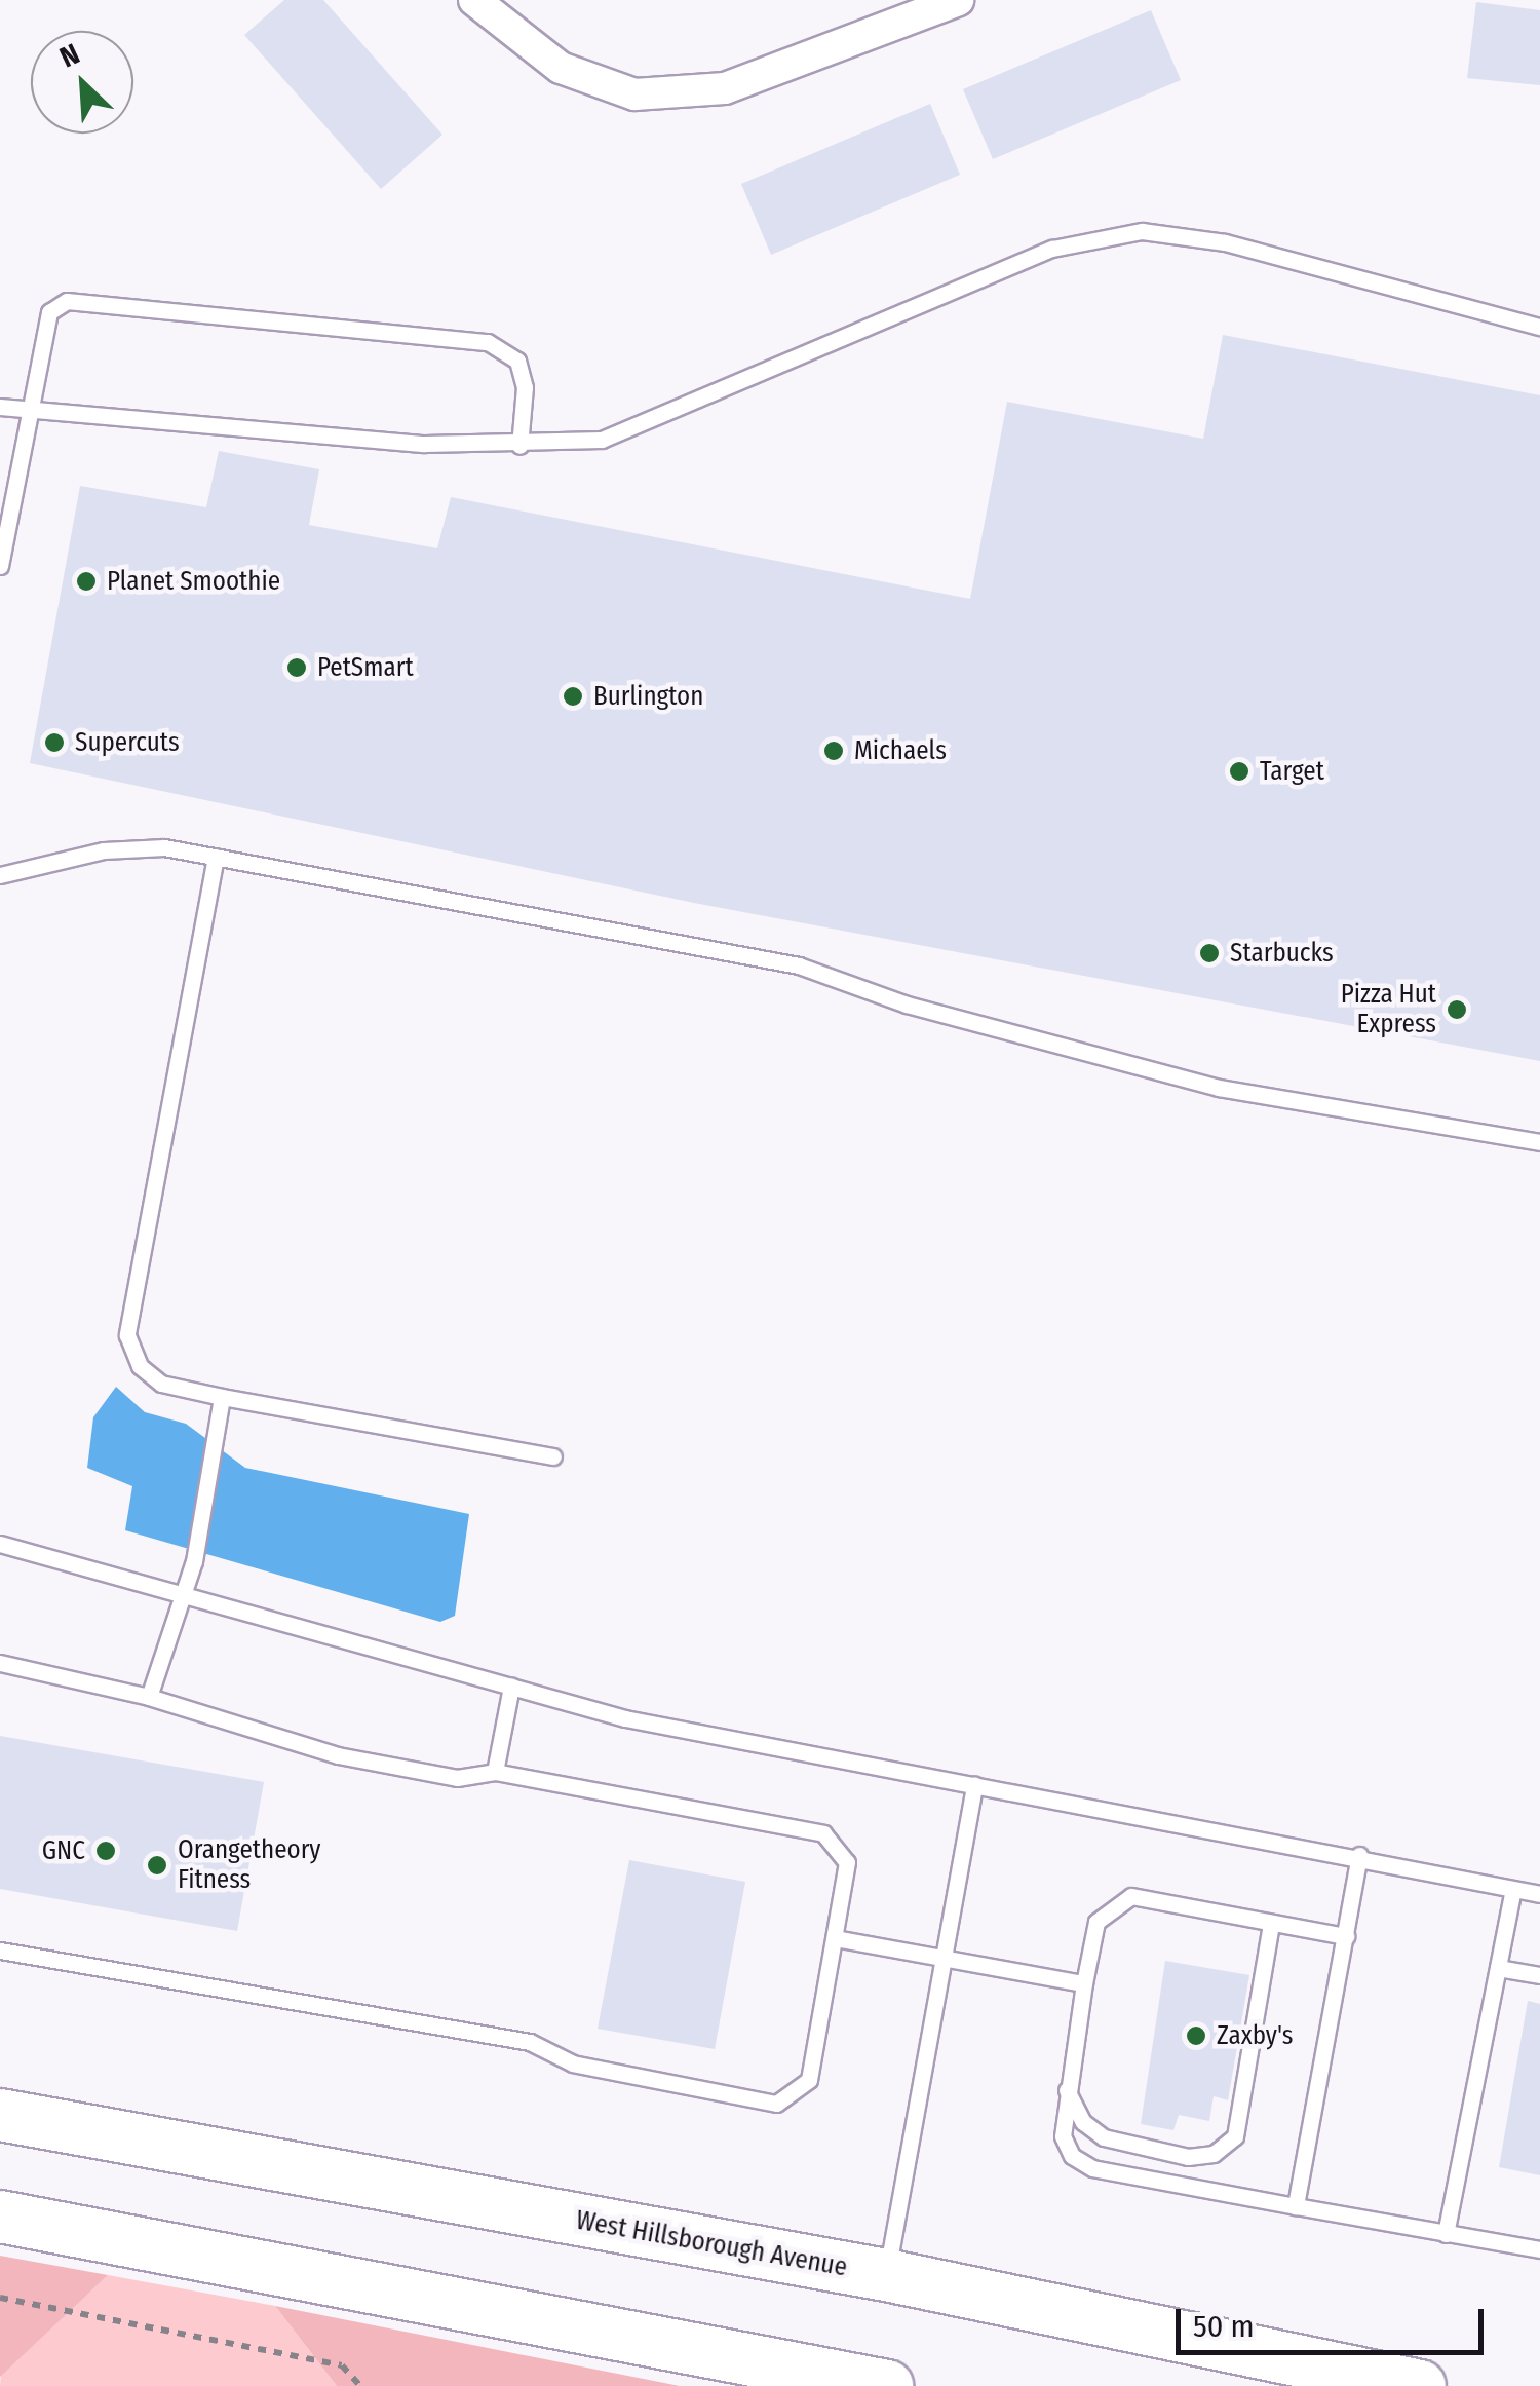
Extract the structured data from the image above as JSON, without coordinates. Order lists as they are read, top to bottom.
{
  "streets": {
    "main road": ["West Hillsborough Avenue"]
  },
  "places": [
    "Planet Smoothie",
    "PetSmart",
    "Burlington",
    "Supercuts",
    "Michaels",
    "Target",
    "Starbucks",
    "Pizza Hut Express",
    "GNC",
    "Orangetheory Fitness",
    "Zaxby's"
  ],
  "scale_bar": "50 m",
  "north": "top left"
}
